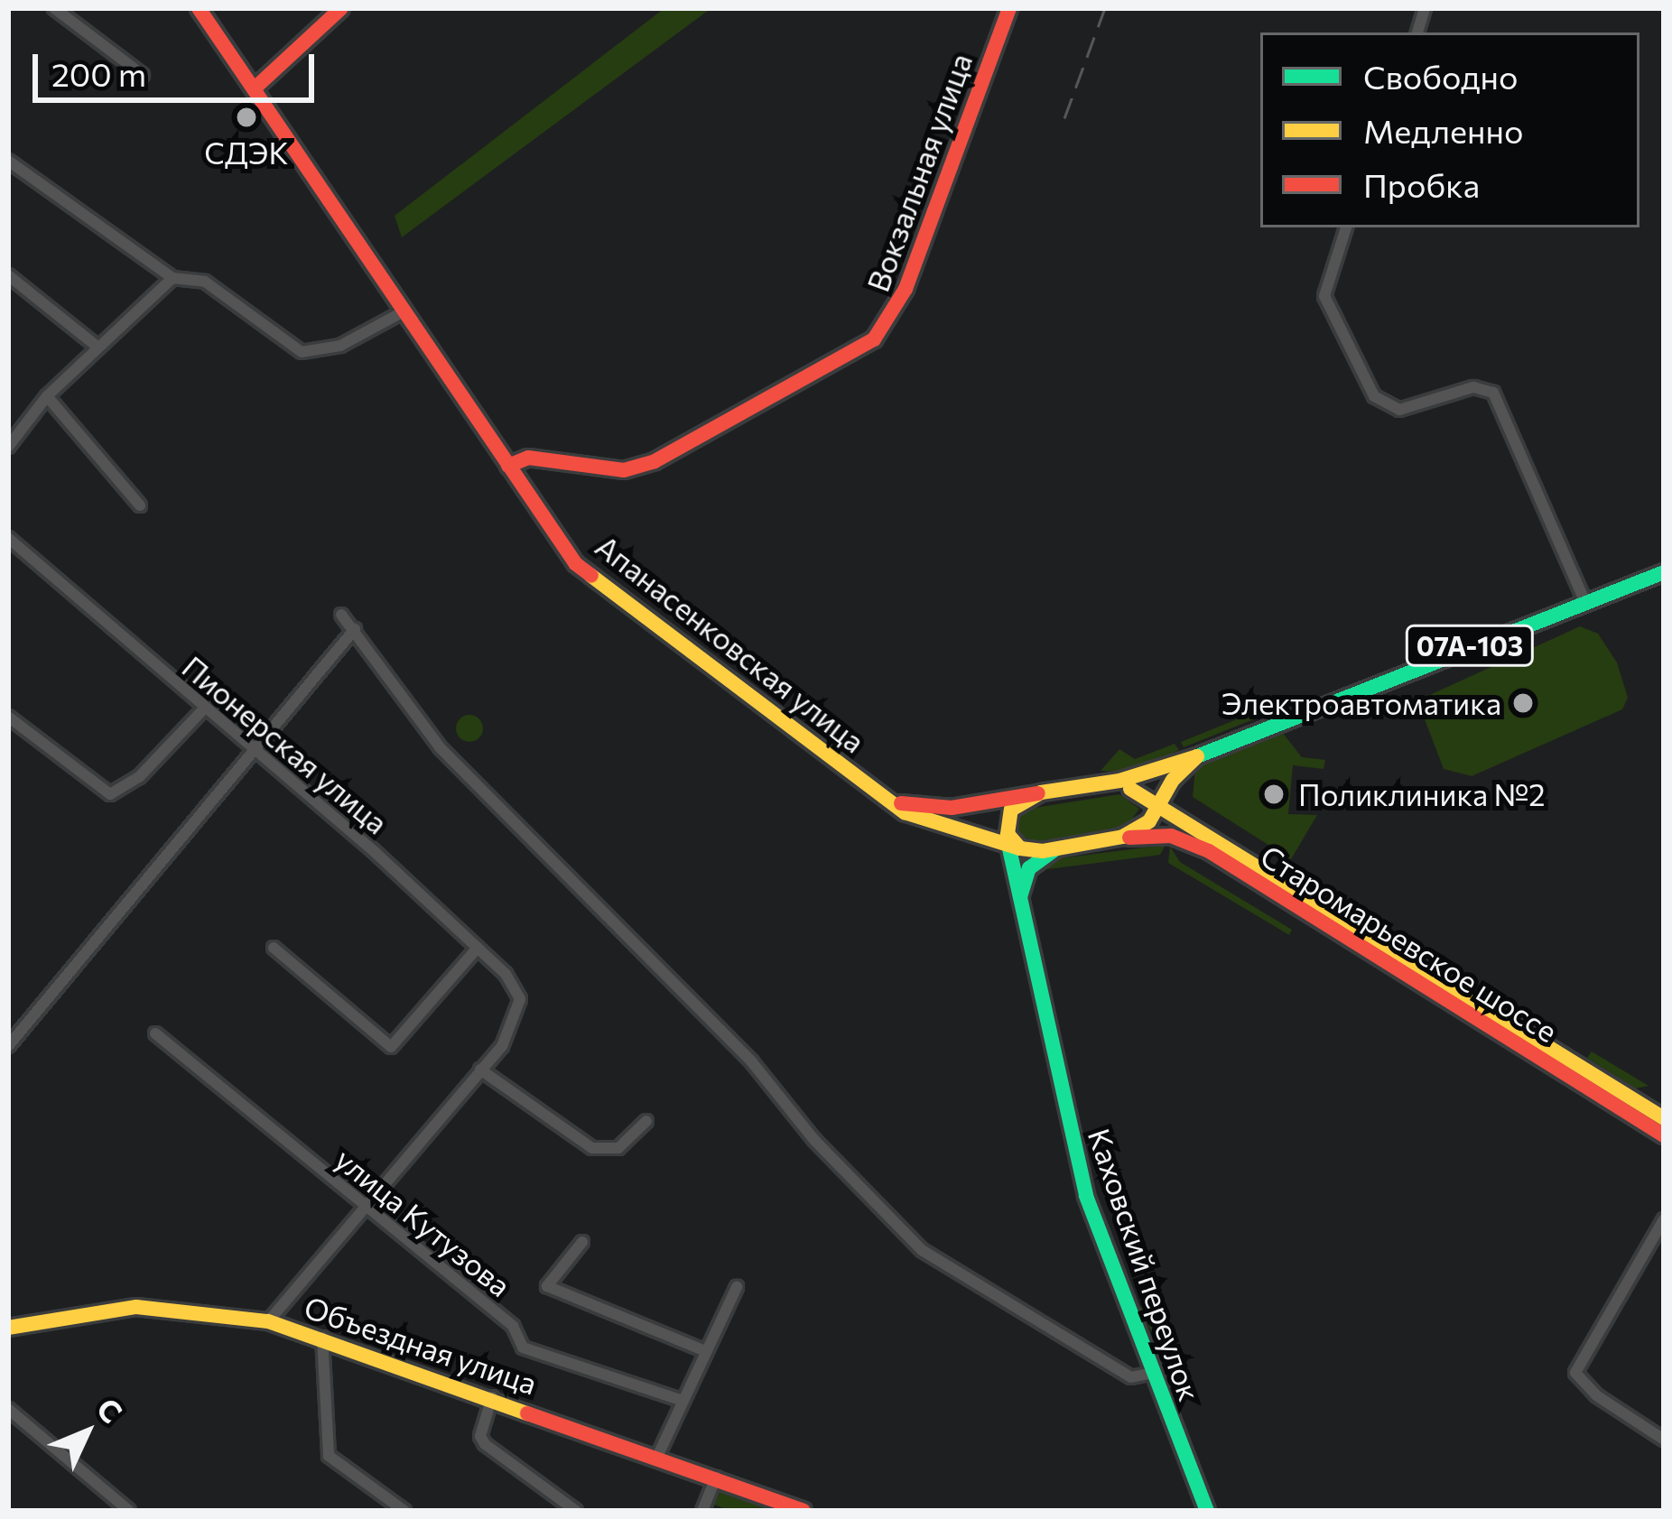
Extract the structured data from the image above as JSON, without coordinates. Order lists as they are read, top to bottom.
{
  "streets": {
    "main road": [
      "Вокзальная улица",
      "Апанасенковская улица",
      "07А-103",
      "Старомарьевское шоссе",
      "Каховский переулок",
      "Объездная улица"
    ],
    "street": ["Пионерская улица", "улица Кутузова"]
  },
  "crossings": [
    ["Вокзальная улица", "Апанасенковская улица"]
  ],
  "places": ["СДЭК", "Электроавтоматика", "Поликлиника №2"],
  "legend": ["Свободно", "Медленно", "Пробка"],
  "scale_bar": "200 m",
  "north": "top right"
}
